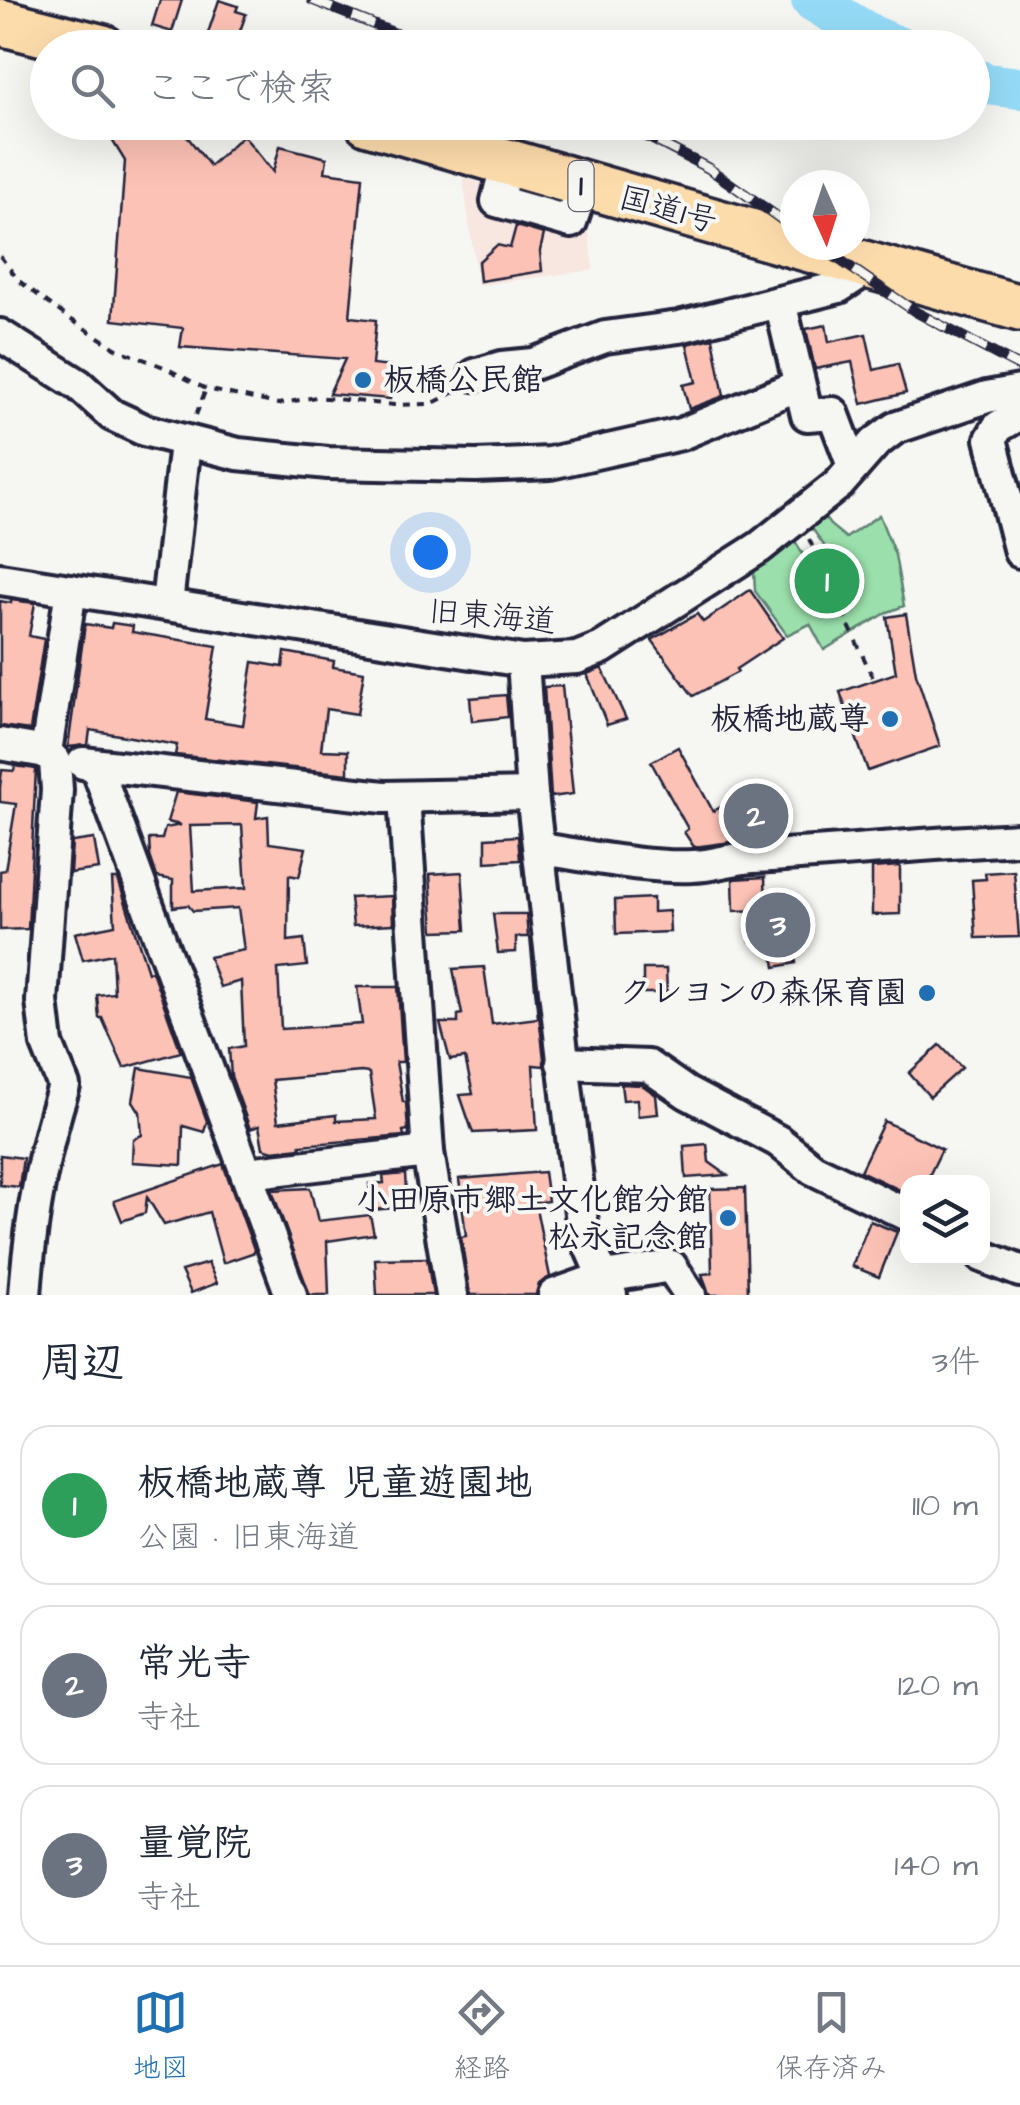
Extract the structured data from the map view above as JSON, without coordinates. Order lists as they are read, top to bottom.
{
  "streets": {
    "highway": ["1", "国道1号"],
    "street": ["旧東海道"]
  },
  "places": [
    "板橋公民館",
    "板橋地蔵尊",
    "クレヨンの森保育園",
    "小田原市郷土文化館分館 松永記念館"
  ],
  "north": "bottom",
  "page": {
    "search": "ここで検索",
    "pins": ["1", "2", "3"],
    "heading": ["周辺", "3件"],
    "list": [
      {
        "mark": "1",
        "name": "板橋地蔵尊 児童遊園地",
        "note": "公園 · 旧東海道",
        "value": "110 m"
      },
      {
        "mark": "2",
        "name": "常光寺",
        "note": "寺社",
        "value": "120 m"
      },
      {
        "mark": "3",
        "name": "量覚院",
        "note": "寺社",
        "value": "140 m"
      }
    ],
    "nav": ["地図", "経路", "保存済み"]
  }
}
